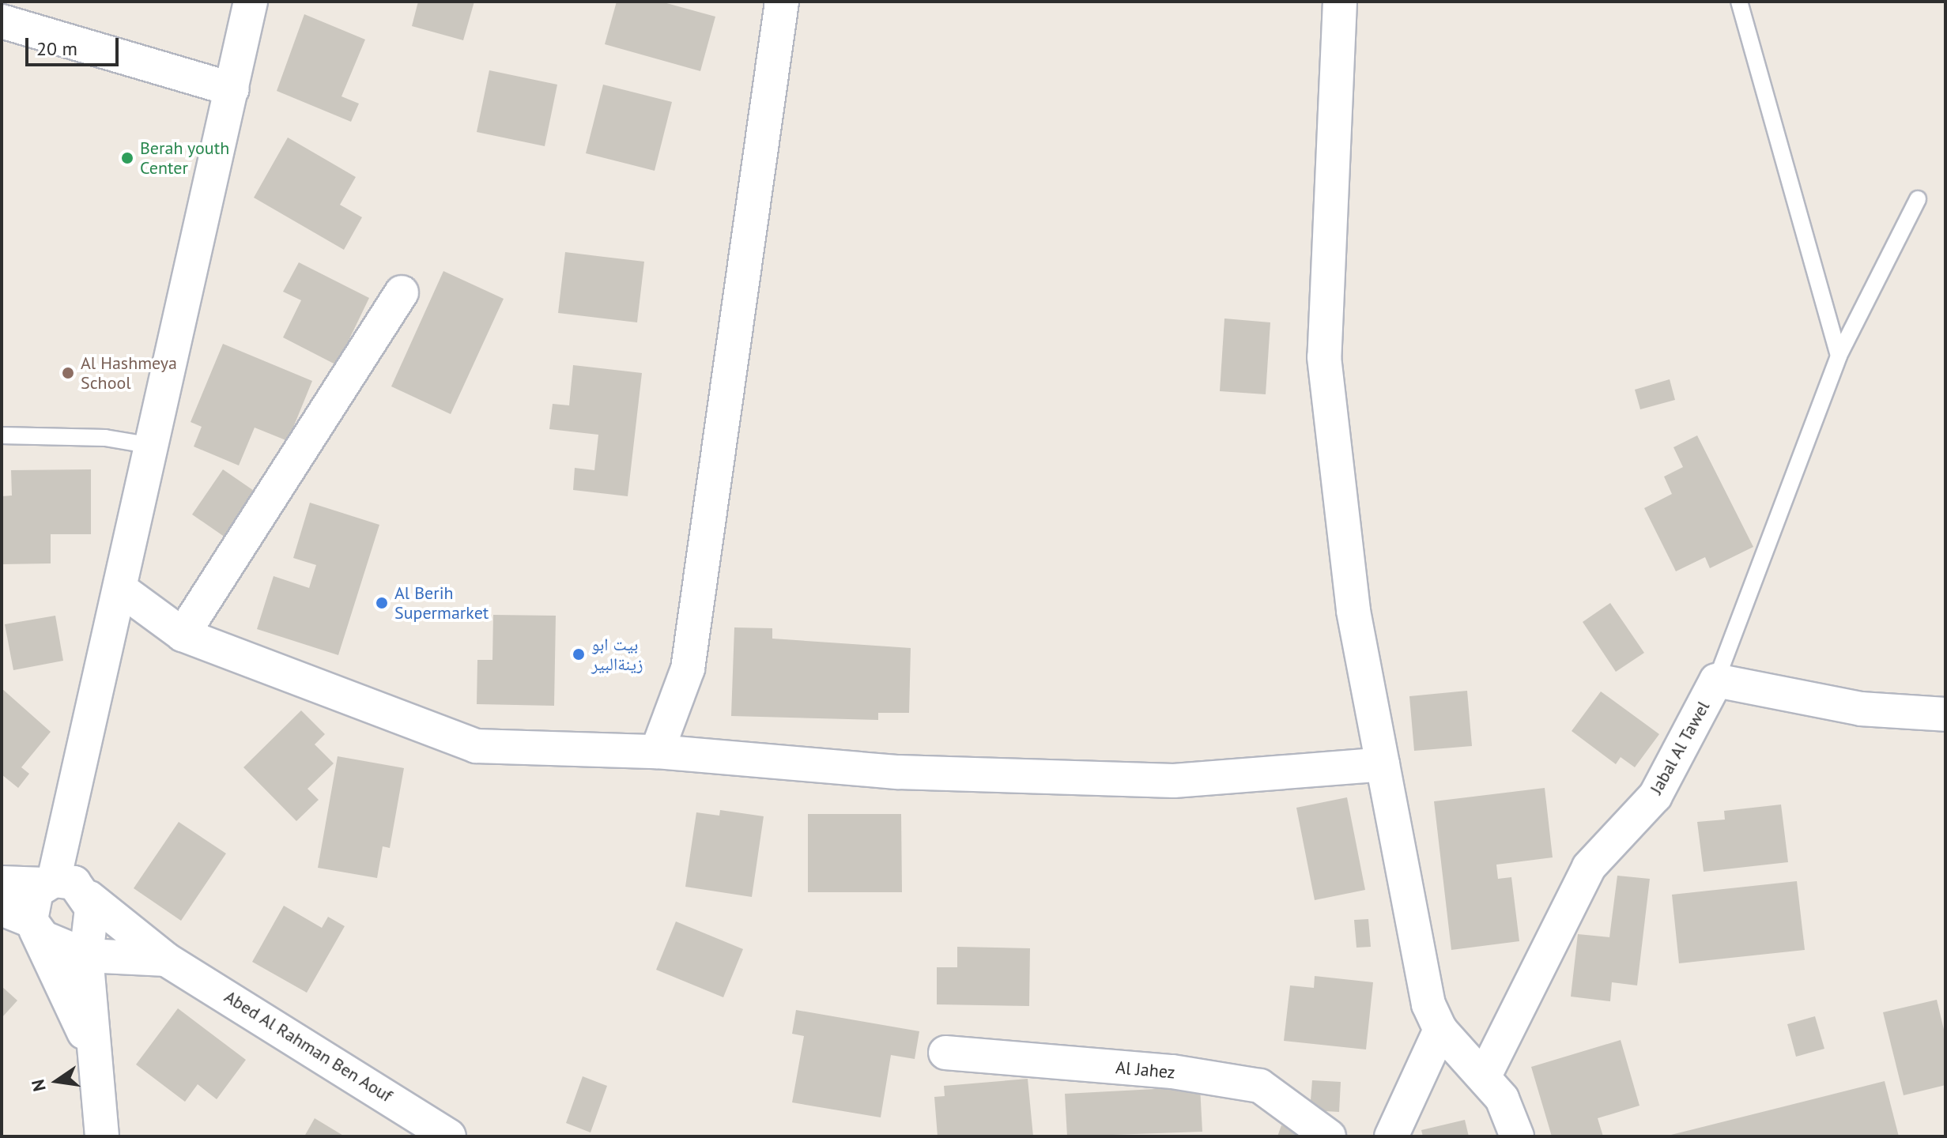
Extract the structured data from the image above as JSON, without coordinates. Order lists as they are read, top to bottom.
{
  "streets": {
    "street": ["Jabal Al Tawel", "Abed Al Rahman Ben Aouf", "Al Jahez"]
  },
  "places": [
    "Berah youth Center",
    "Al Hashmeya School",
    "Al Berih Supermarket",
    "بيت ابو زينةالبير"
  ],
  "scale_bar": "20 m",
  "north": "left"
}
